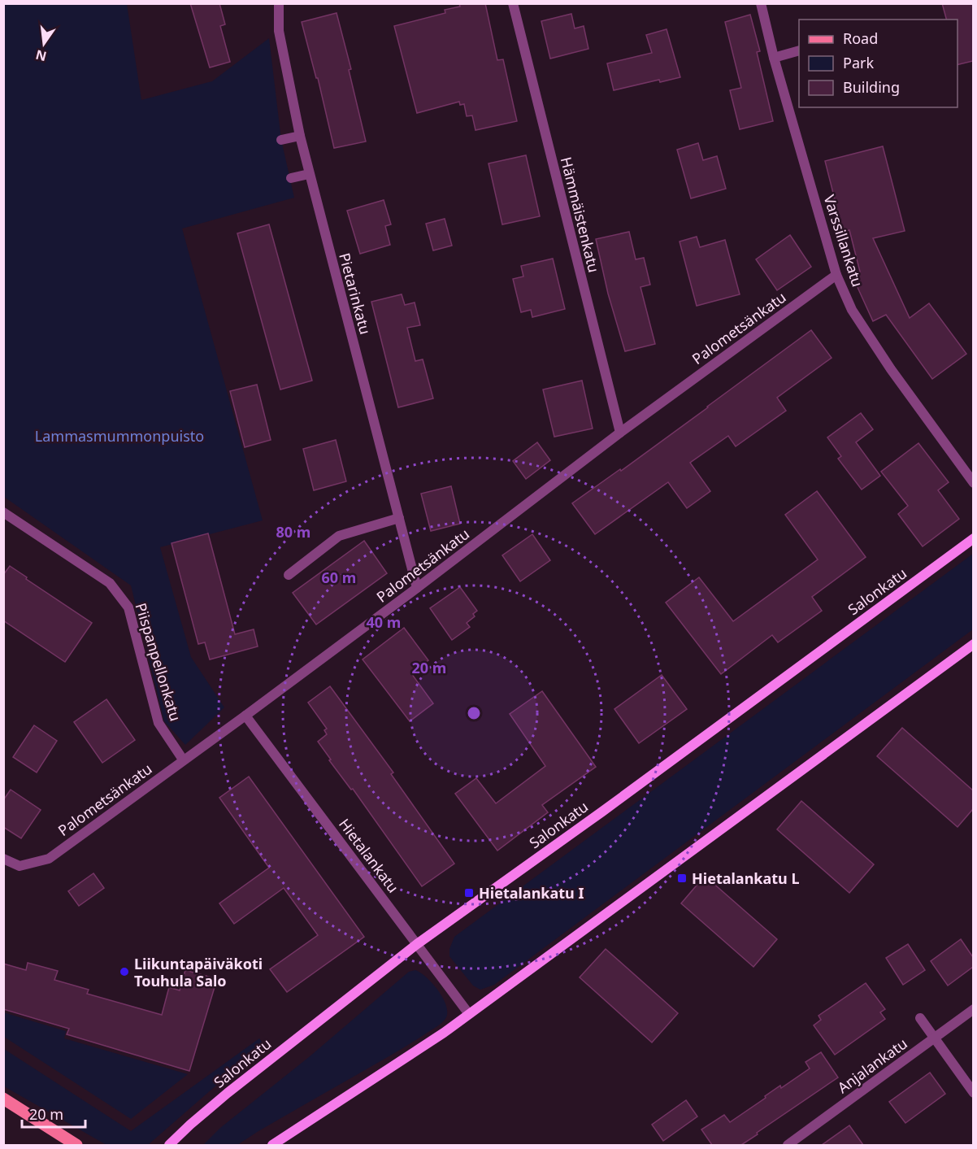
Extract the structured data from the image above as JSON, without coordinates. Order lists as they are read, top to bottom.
{
  "streets": {
    "main road": ["Salonkatu"],
    "street": [
      "Hämmäistenkatu",
      "Varssillankatu",
      "Pietarinkatu",
      "Palometsänkatu",
      "Piispanpellonkatu",
      "Hietalankatu",
      "Anjalankatu"
    ]
  },
  "crossings": [
    ["Hämmäistenkatu", "Palometsänkatu"],
    ["Varssillankatu", "Palometsänkatu"],
    ["Pietarinkatu", "Palometsänkatu"],
    ["Palometsänkatu", "Piispanpellonkatu"],
    ["Palometsänkatu", "Hietalankatu"],
    ["Salonkatu", "Hietalankatu"]
  ],
  "parks": ["Lammasmummonpuisto"],
  "places": {
    "transit": ["Hietalankatu L", "Hietalankatu I"],
    "other": ["Liikuntapäiväkoti Touhula Salo"]
  },
  "legend": ["Road", "Park", "Building"],
  "scale_bar": "20 m",
  "north": "bottom",
  "rings": [
    "80 m",
    "60 m",
    "40 m",
    "20 m"
  ]
}
